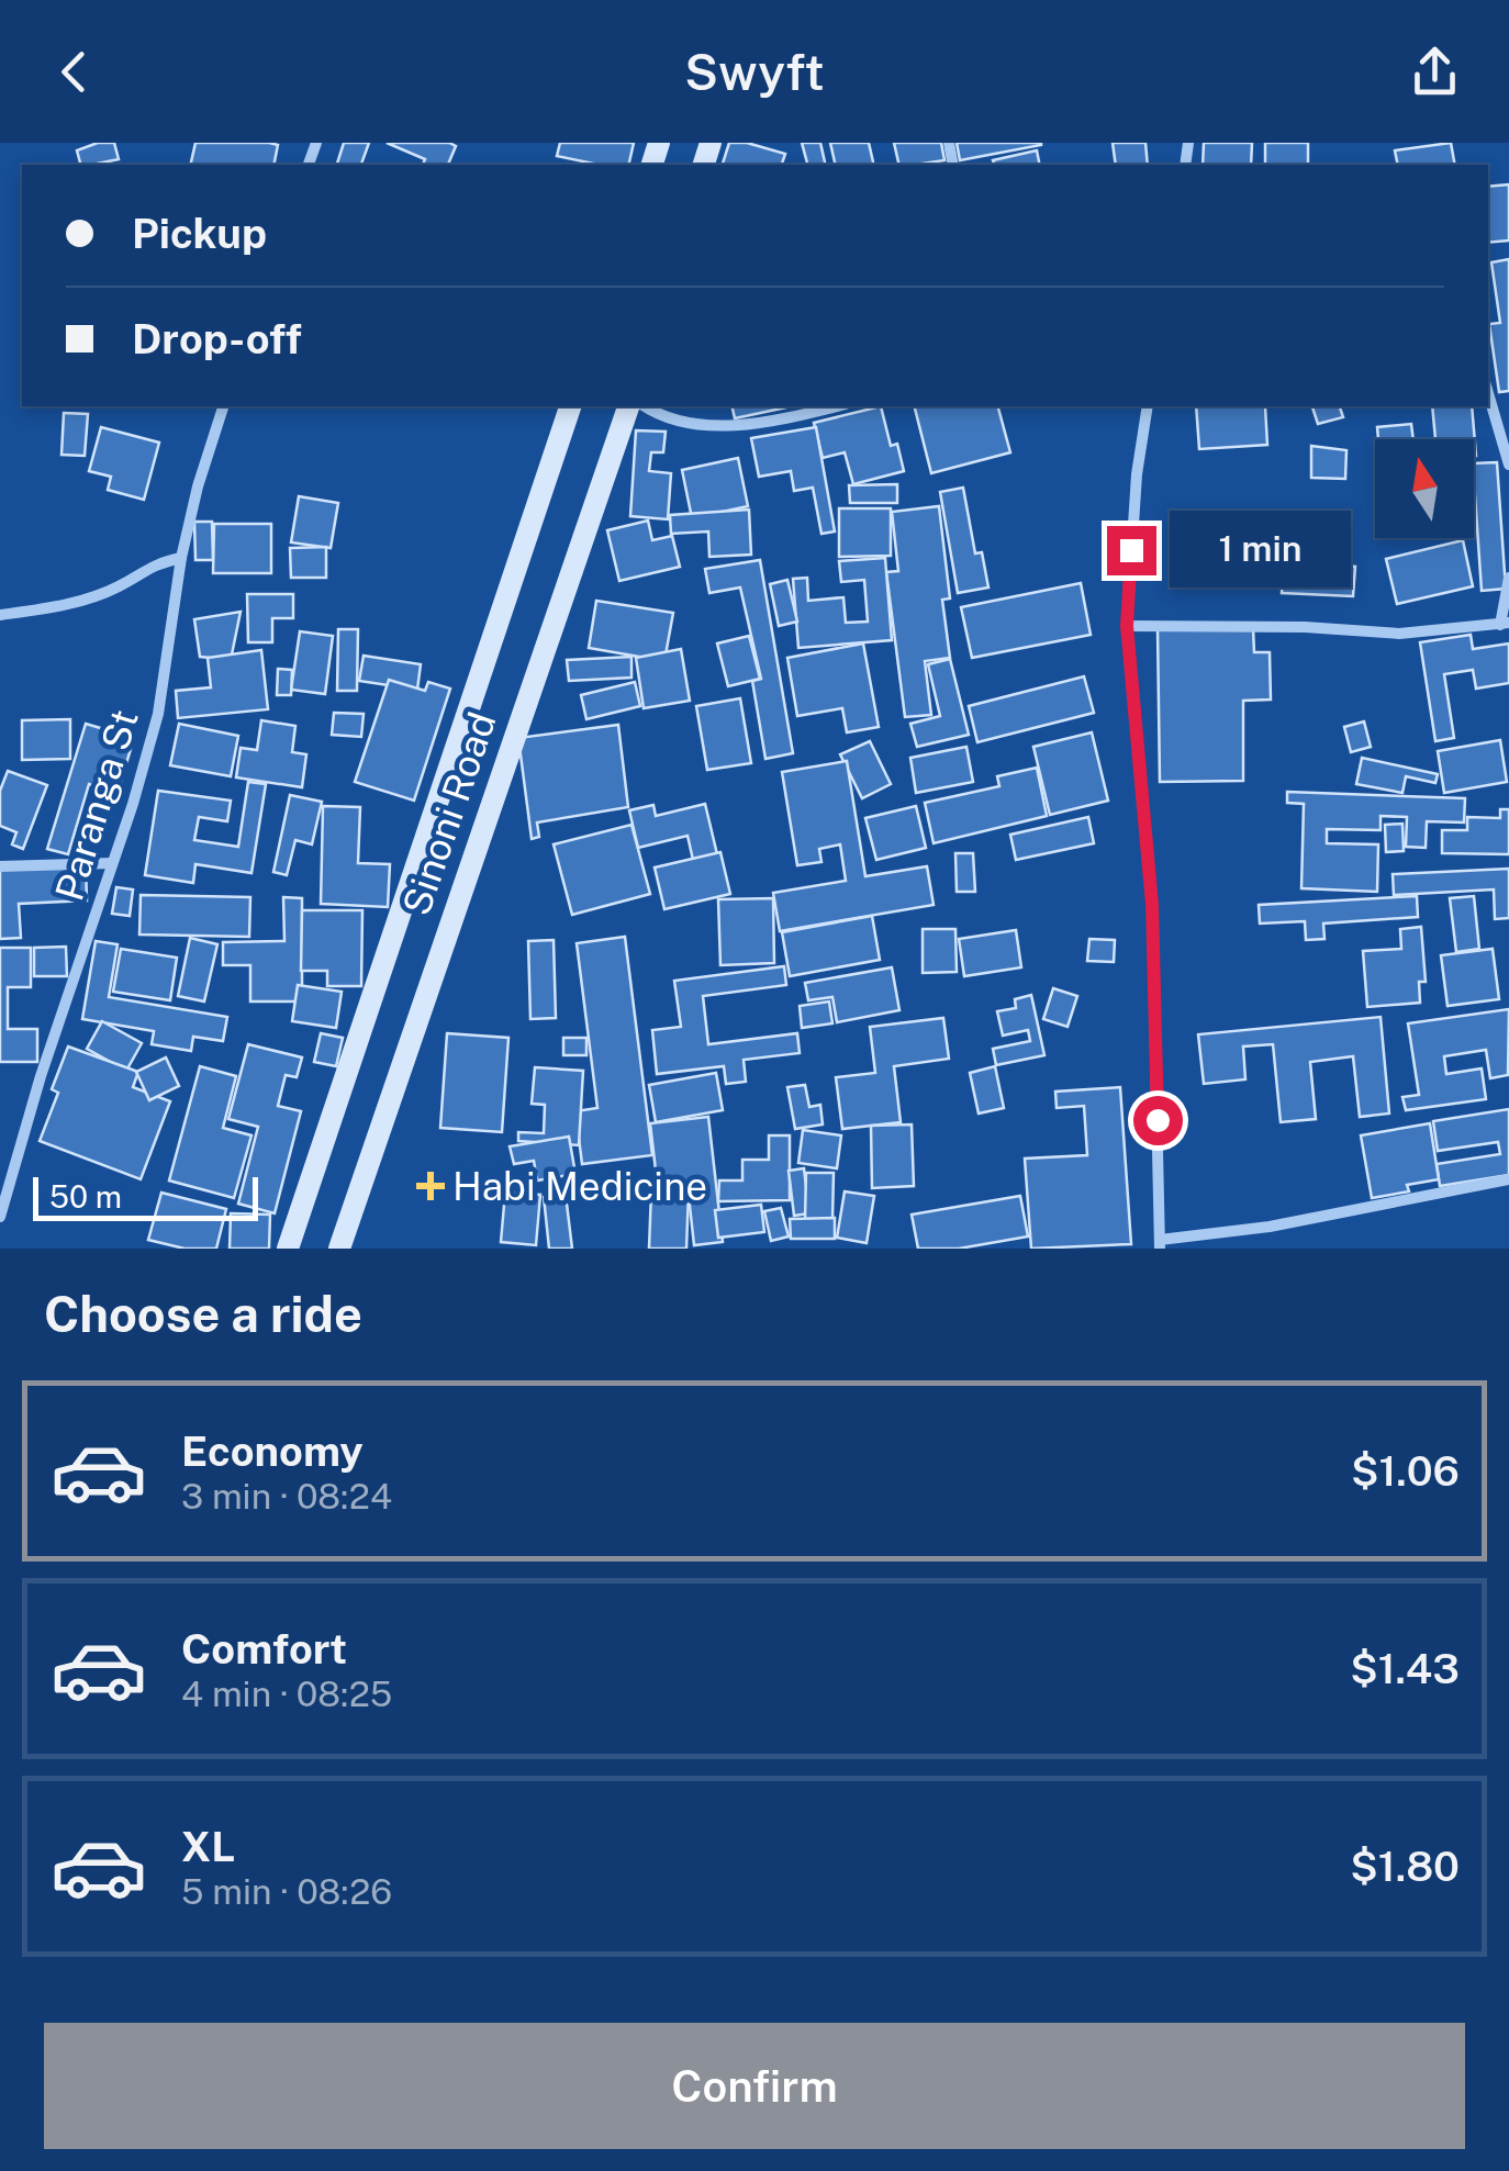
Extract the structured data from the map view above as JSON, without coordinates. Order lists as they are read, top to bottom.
{
  "streets": {
    "street": ["Paranga St", "Sinoni Road"]
  },
  "places": {
    "health": ["Habi Medicine"]
  },
  "scale_bar": "50 m",
  "north": "top",
  "page": {
    "header": "Swyft",
    "banner": ["Pickup", "Drop-off"],
    "bubble": "1 min",
    "scale": "50 m",
    "heading": "Choose a ride",
    "list": [
      {
        "name": "Economy",
        "note": "3 min · 08:24",
        "value": "$1.06"
      },
      {
        "name": "Comfort",
        "note": "4 min · 08:25",
        "value": "$1.43"
      },
      {
        "name": "XL",
        "note": "5 min · 08:26",
        "value": "$1.80"
      }
    ],
    "buttons": "Confirm"
  }
}
